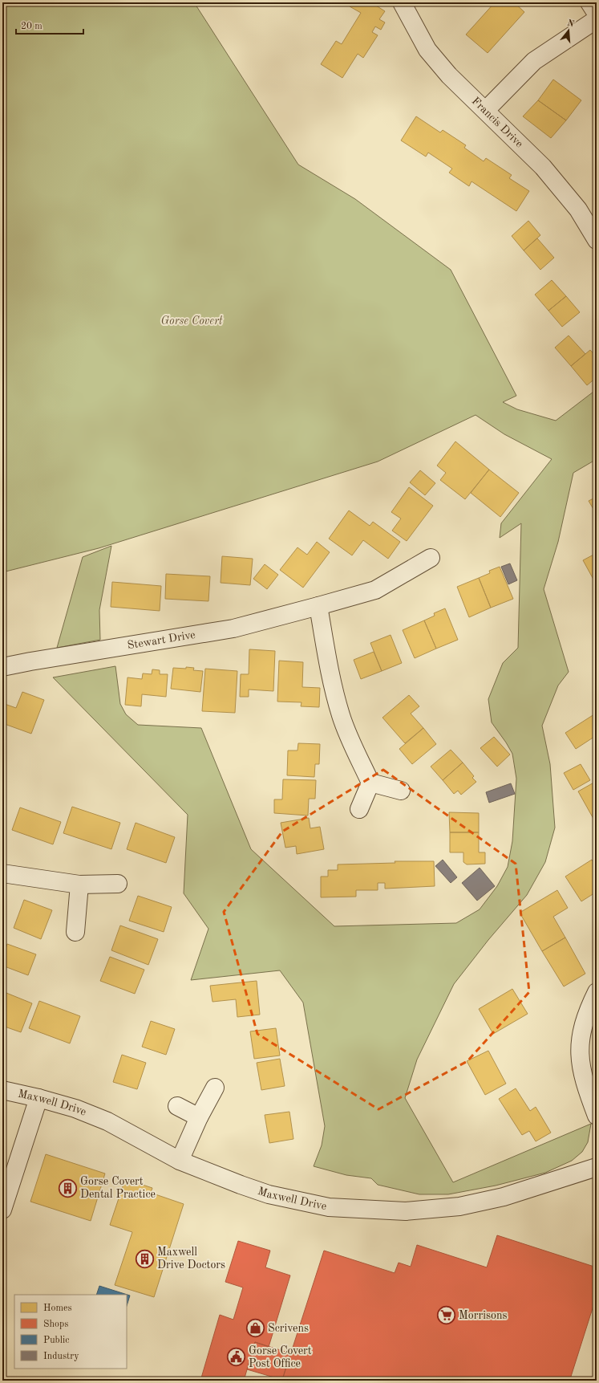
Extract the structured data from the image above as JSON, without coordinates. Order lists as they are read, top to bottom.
{
  "streets": {
    "street": ["Francis Drive", "Stewart Drive", "Maxwell Drive"]
  },
  "parks": ["Gorse Covert"],
  "places": {
    "building": ["Gorse Covert Dental Practice", "Maxwell Drive Doctors"],
    "supermarket": ["Morrisons"],
    "shop": ["Scrivens"],
    "public building": ["Gorse Covert Post Office"]
  },
  "legend": [
    "Homes",
    "Shops",
    "Public",
    "Industry"
  ],
  "scale_bar": "20 m",
  "north": "top"
}
